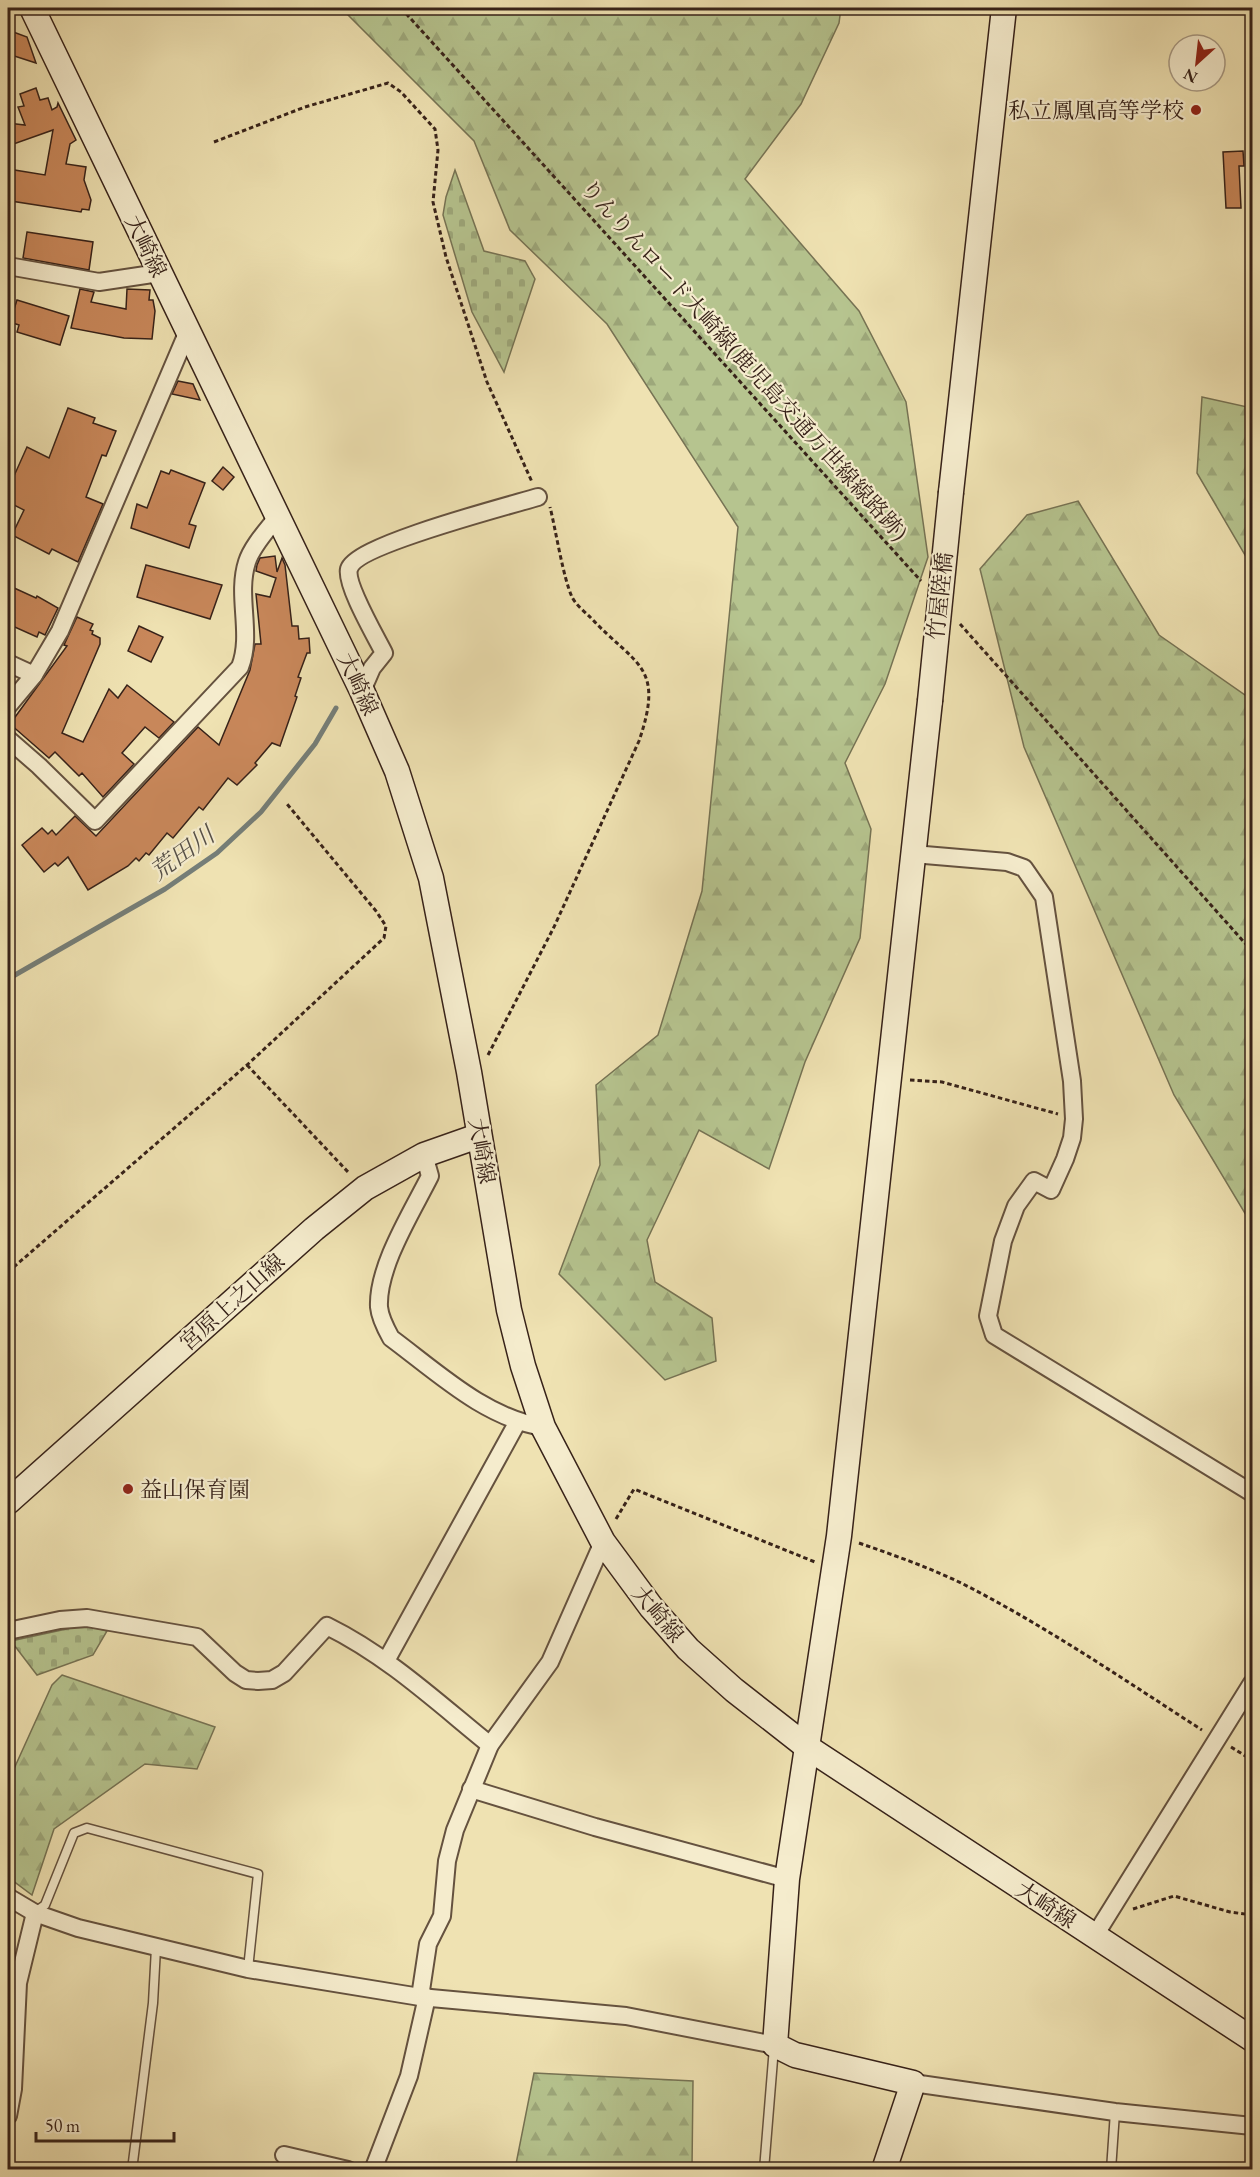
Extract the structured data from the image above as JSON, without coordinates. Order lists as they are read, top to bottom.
{
  "streets": {
    "street": ["大崎線", "竹屋陸橋", "宮原上之山線"],
    "path": ["りんりんロード大崎線(鹿児島交通万世線線路跡)"]
  },
  "crossings": [
    ["大崎線", "竹屋陸橋"],
    ["大崎線", "宮原上之山線"]
  ],
  "water": ["荒田川"],
  "places": ["私立鳳凰高等学校", "益山保育園"],
  "scale_bar": "50 m",
  "north": "bottom left"
}
